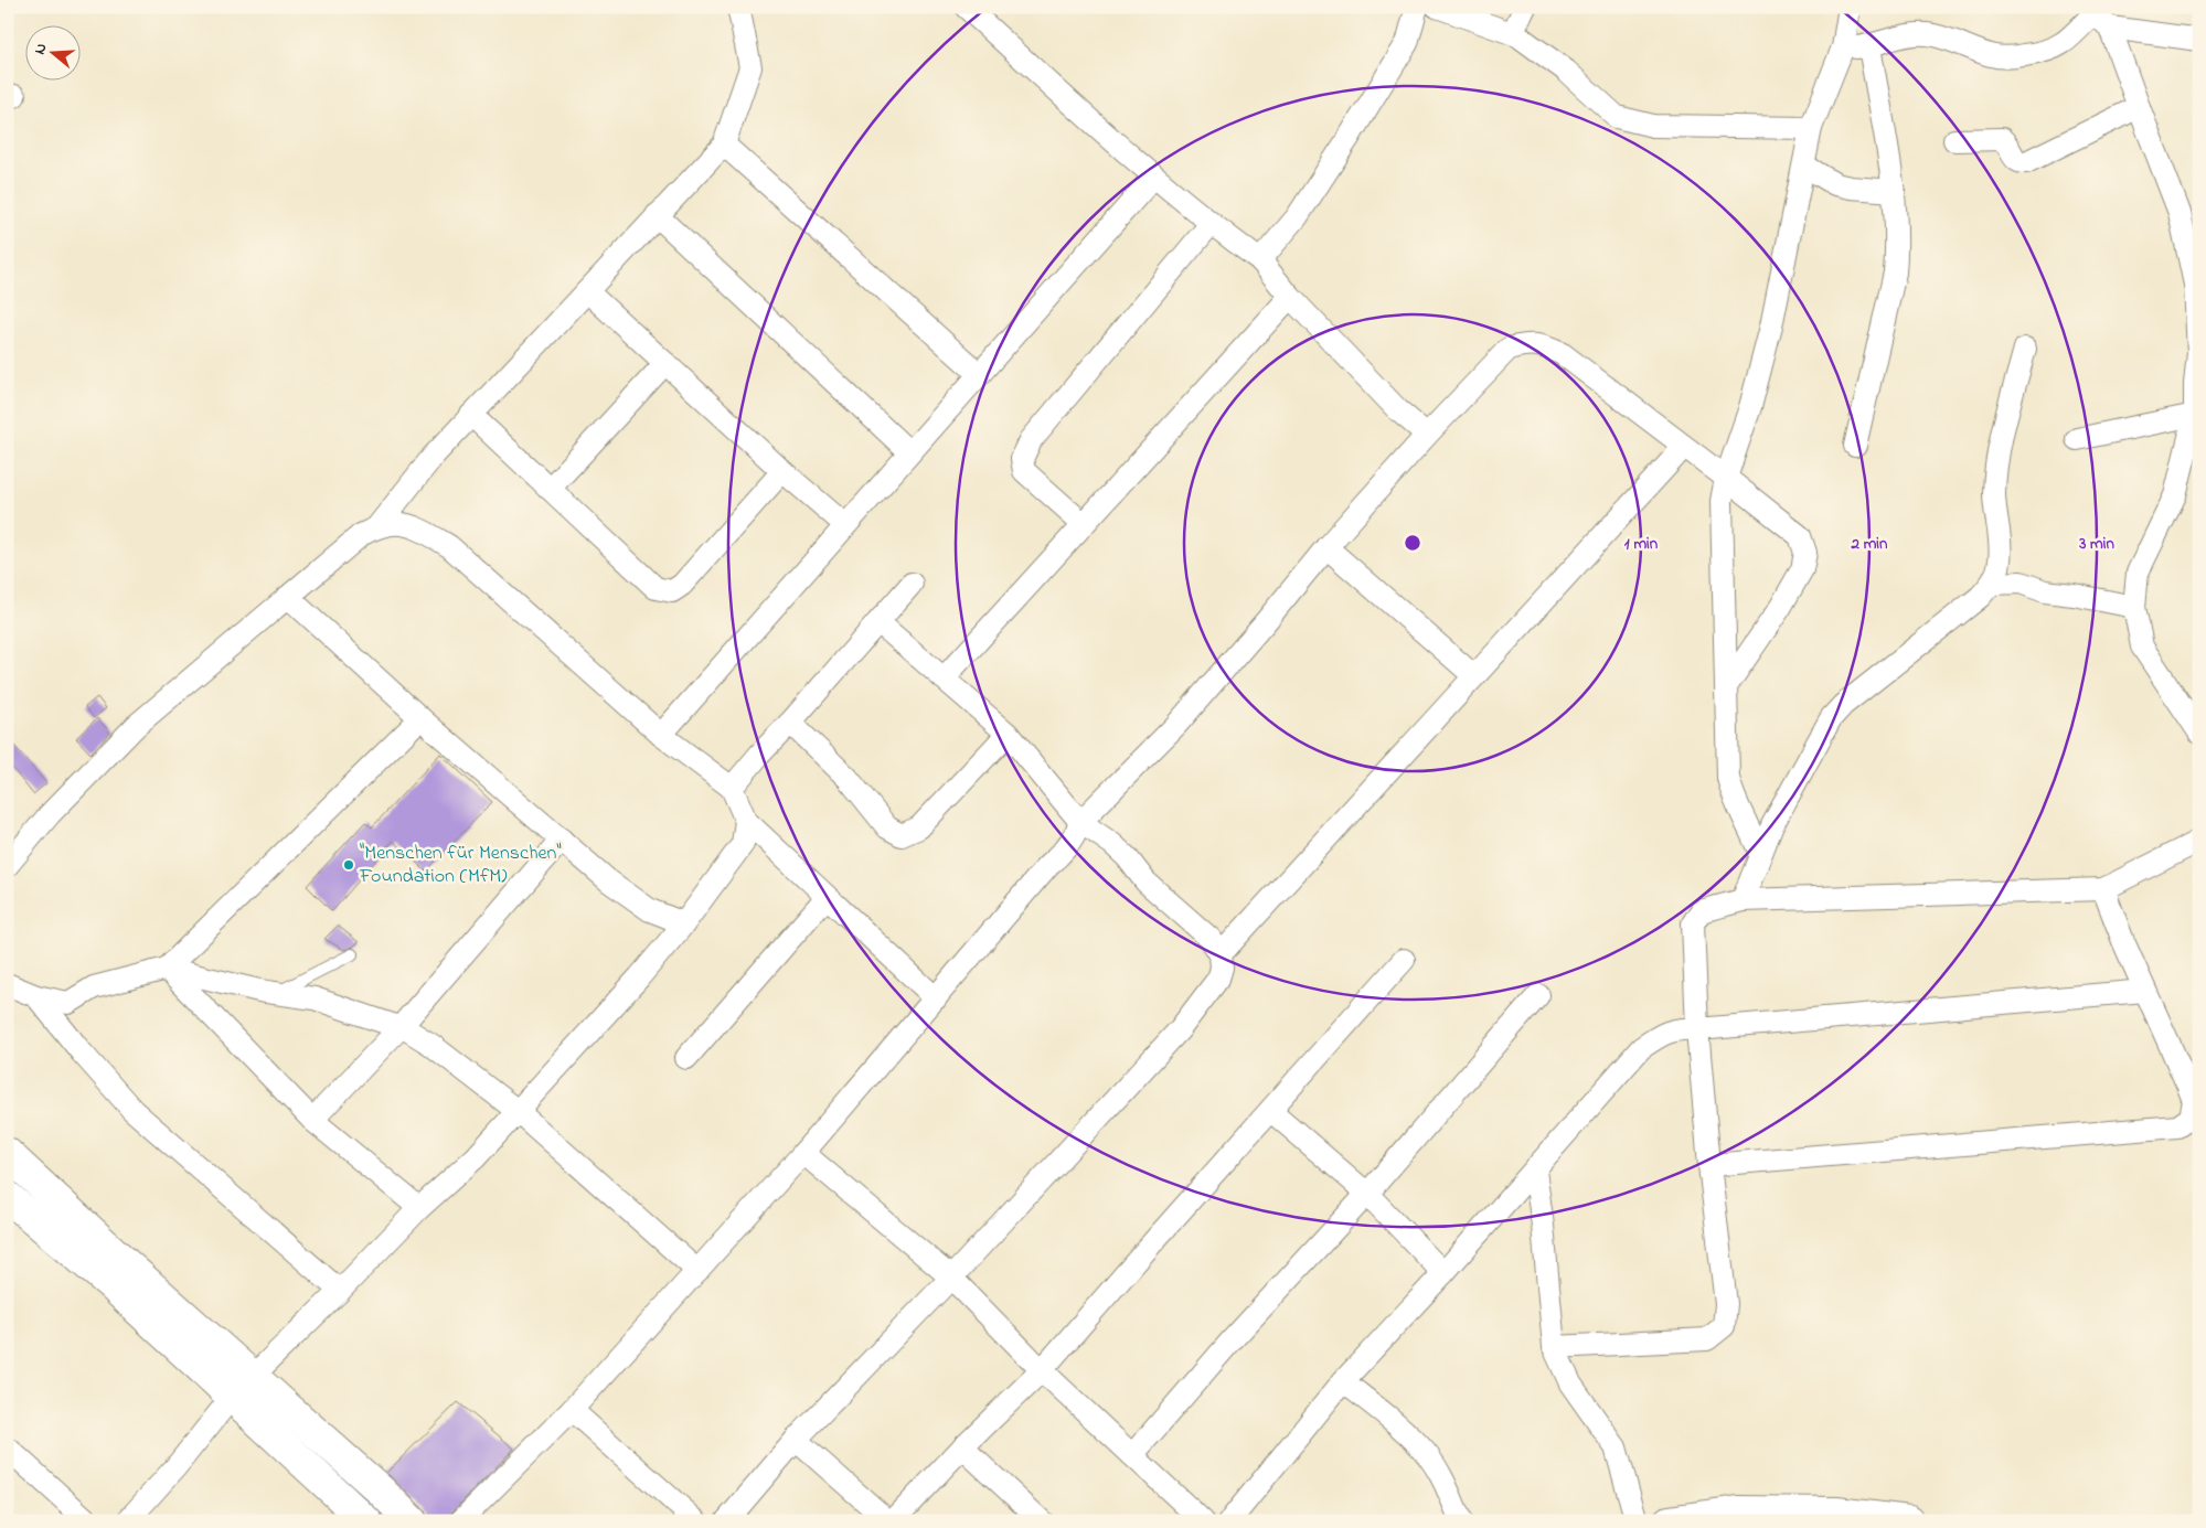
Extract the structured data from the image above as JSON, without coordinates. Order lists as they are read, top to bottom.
{
  "places": ["\"Menschen für Menschen\" Foundation (MfM)"],
  "north": "left",
  "rings": ["1 min", "2 min", "3 min"]
}
